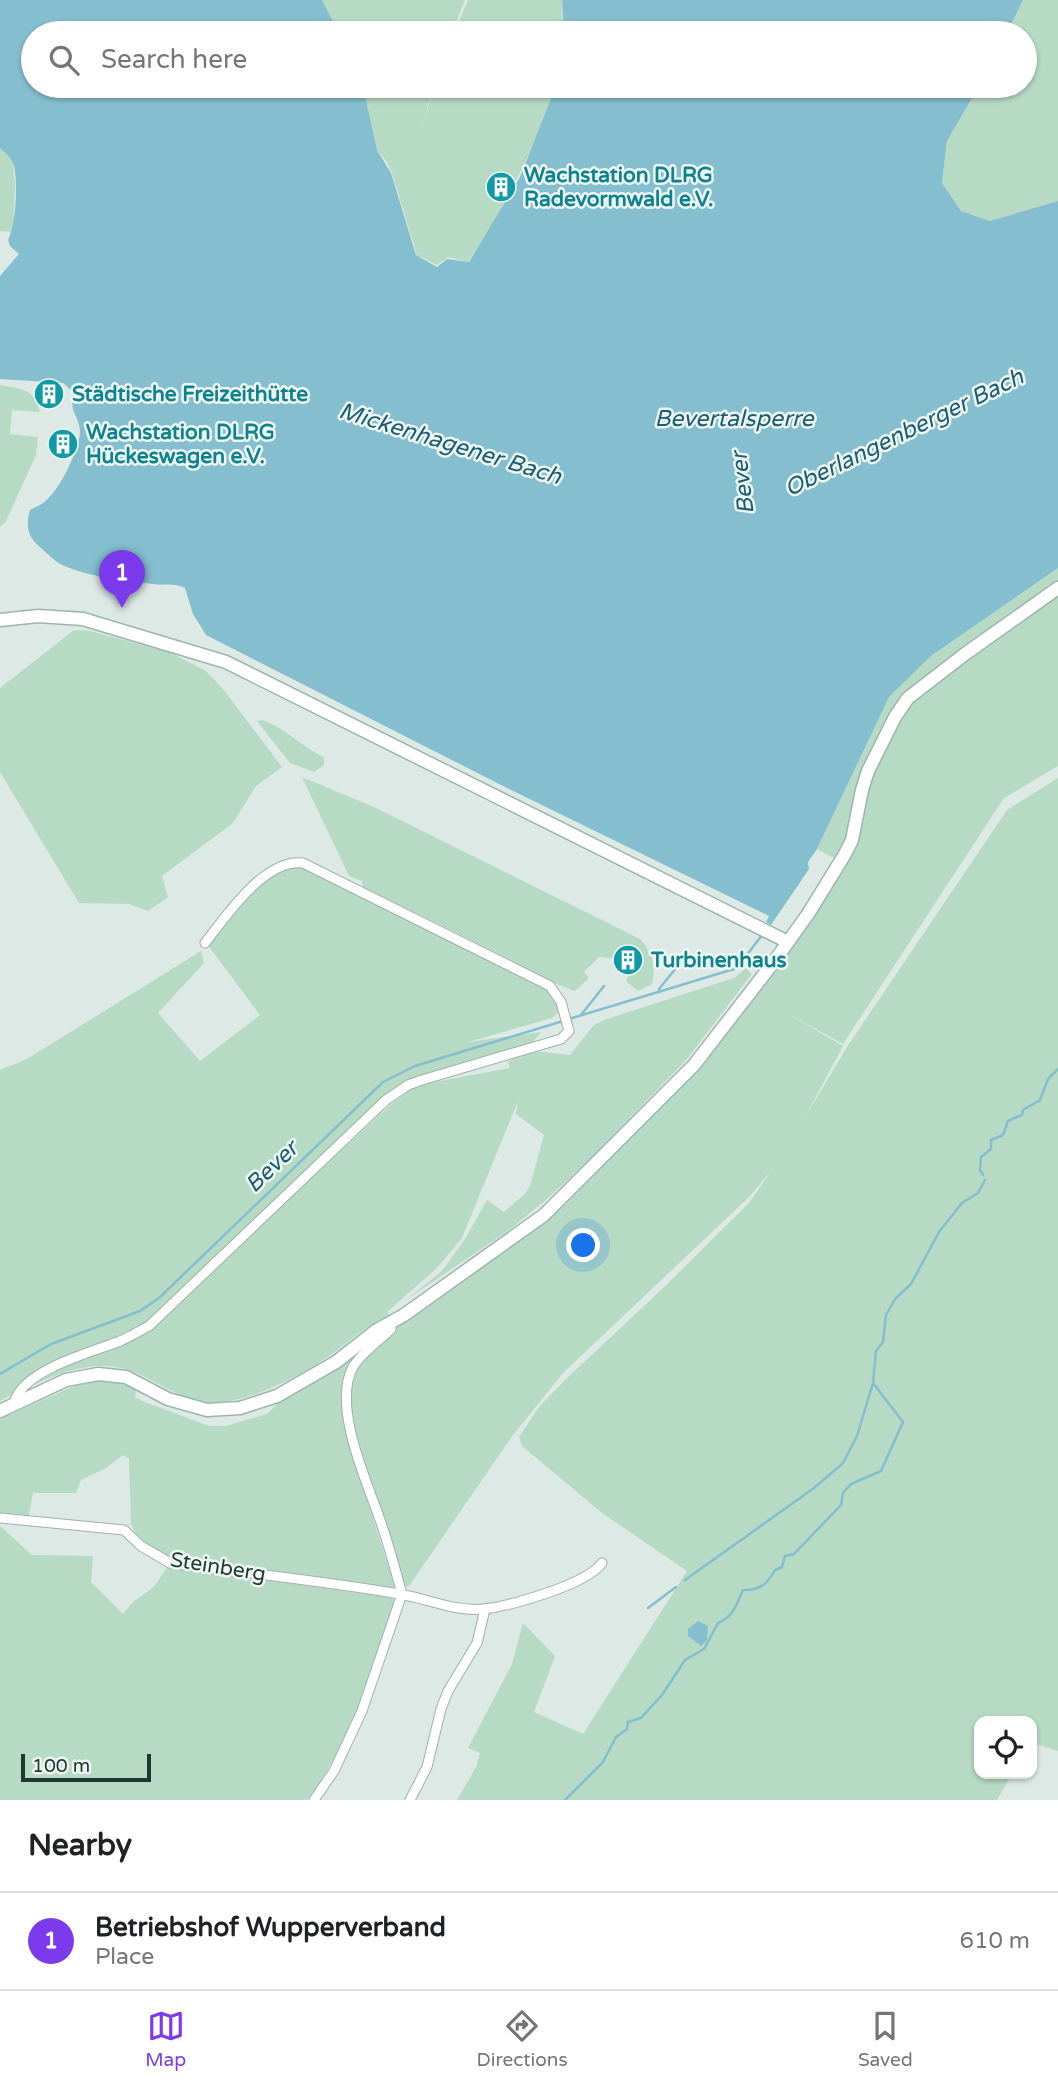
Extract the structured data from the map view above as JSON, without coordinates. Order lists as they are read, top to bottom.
{
  "streets": {
    "street": ["Steinberg"]
  },
  "water": [
    "Bevertalsperre",
    "Oberlangenberger Bach",
    "Mickenhagener Bach",
    "Bever"
  ],
  "places": {
    "building": [
      "Wachstation DLRG Radevormwald e.V.",
      "Städtische Freizeithütte",
      "Wachstation DLRG Hückeswagen e.V.",
      "Turbinenhaus"
    ]
  },
  "scale_bar": "100 m",
  "page": {
    "search": "Search here",
    "pins": "1",
    "scale": "100 m",
    "heading": "Nearby",
    "list": [
      {
        "mark": "1",
        "name": "Betriebshof Wupperverband",
        "note": "Place",
        "value": "610 m"
      }
    ],
    "nav": ["Map", "Directions", "Saved"]
  }
}
